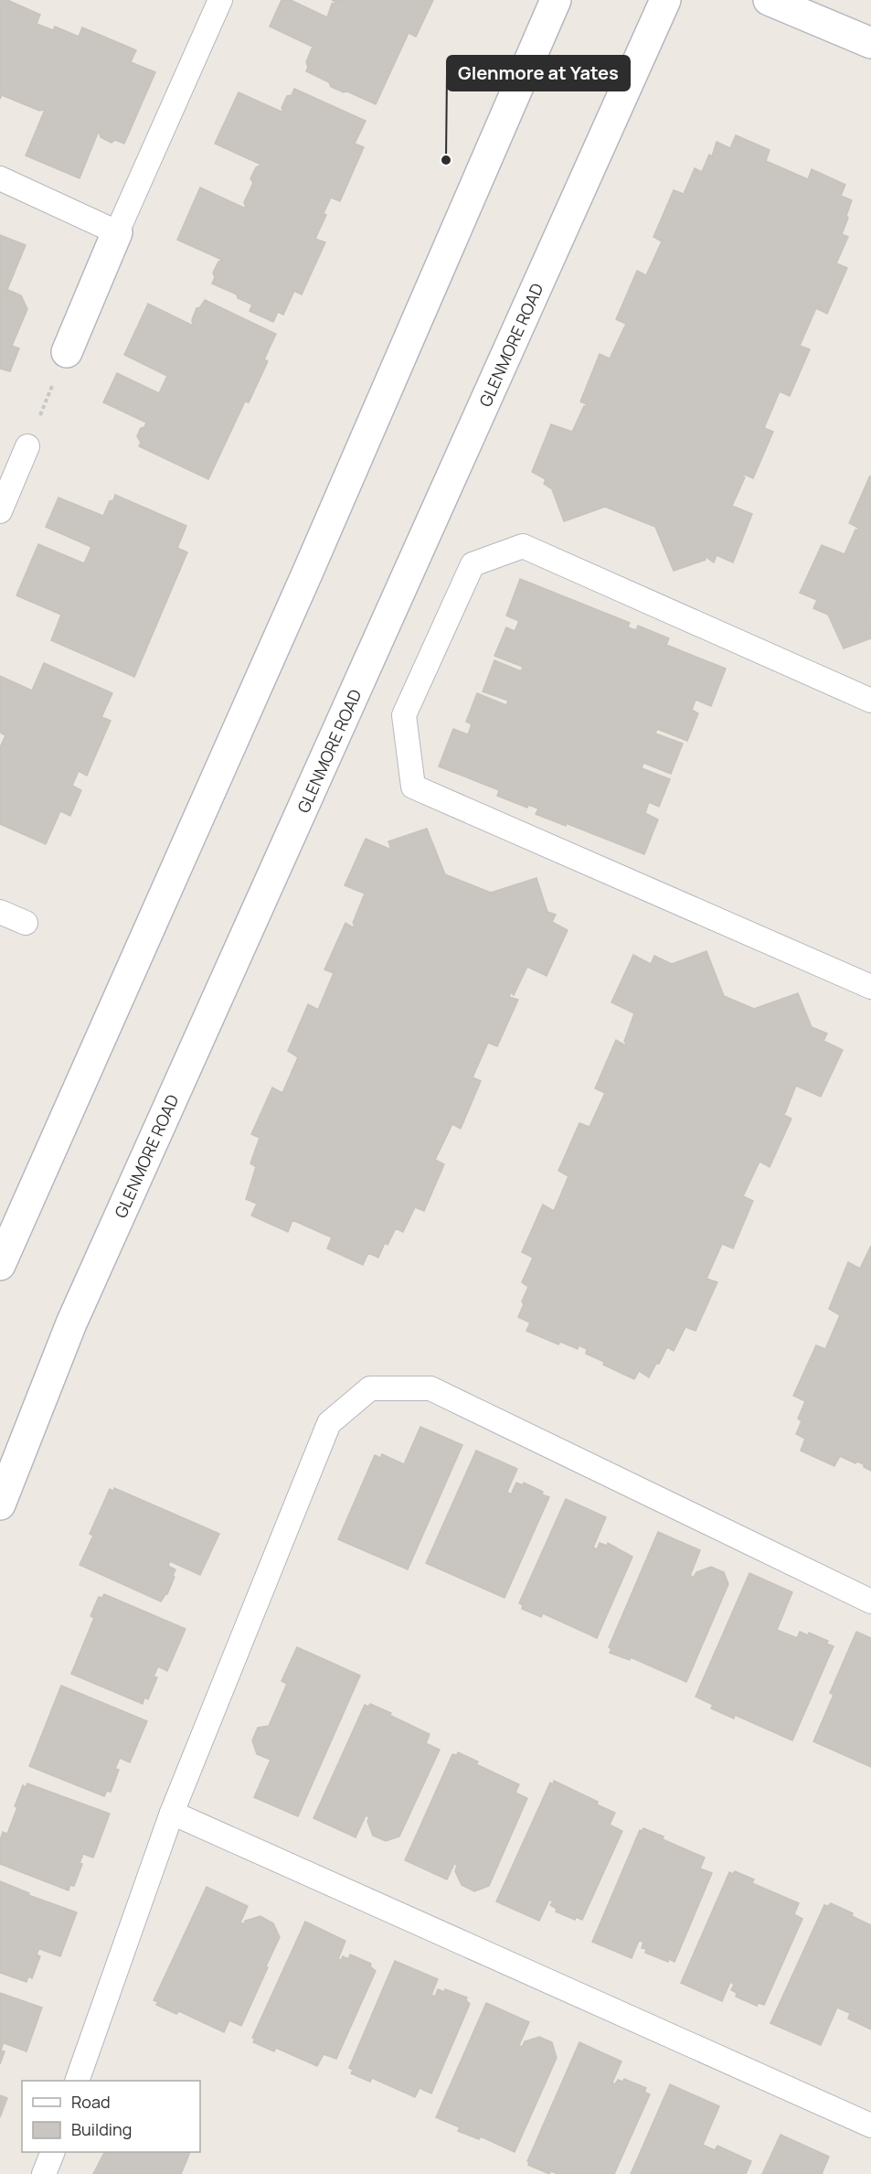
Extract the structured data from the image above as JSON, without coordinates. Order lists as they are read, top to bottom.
{
  "streets": {
    "main road": ["GLENMORE ROAD"]
  },
  "places": ["Glenmore at Yates"],
  "legend": ["Road", "Building"]
}
